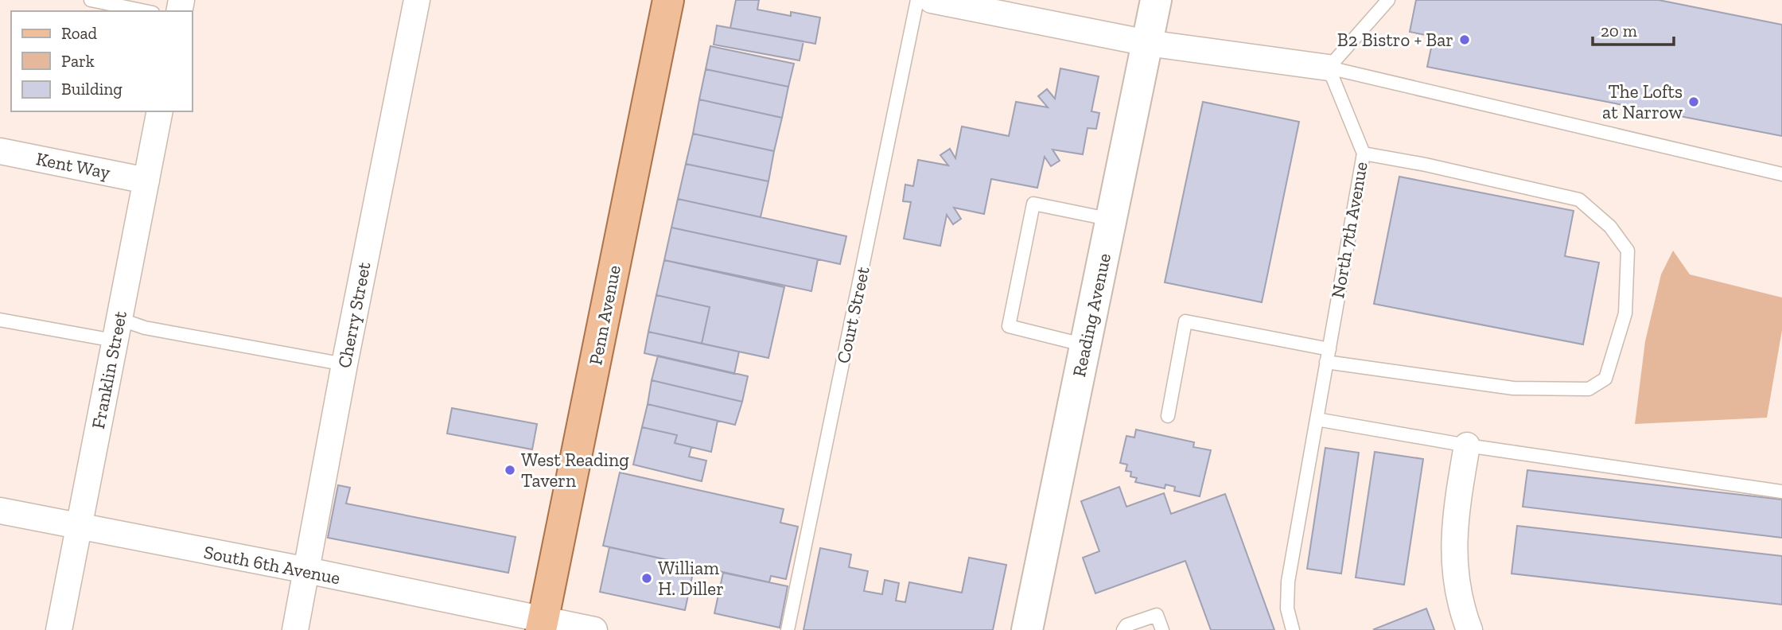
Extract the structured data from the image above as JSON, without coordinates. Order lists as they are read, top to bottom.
{
  "streets": {
    "main road": ["Penn Avenue"],
    "street": [
      "Kent Way",
      "Cherry Street",
      "Reading Avenue",
      "Franklin Street",
      "South 6th Avenue"
    ],
    "lane": ["North 7th Avenue", "Court Street"]
  },
  "crossings": [
    ["Kent Way", "Franklin Street"],
    ["Cherry Street", "South 6th Avenue"],
    ["Penn Avenue", "South 6th Avenue"],
    ["Franklin Street", "South 6th Avenue"]
  ],
  "places": [
    "B2 Bistro + Bar",
    "The Lofts at Narrow",
    "West Reading Tavern",
    "William H. Diller"
  ],
  "legend": ["Road", "Park", "Building"],
  "scale_bar": "20 m"
}
